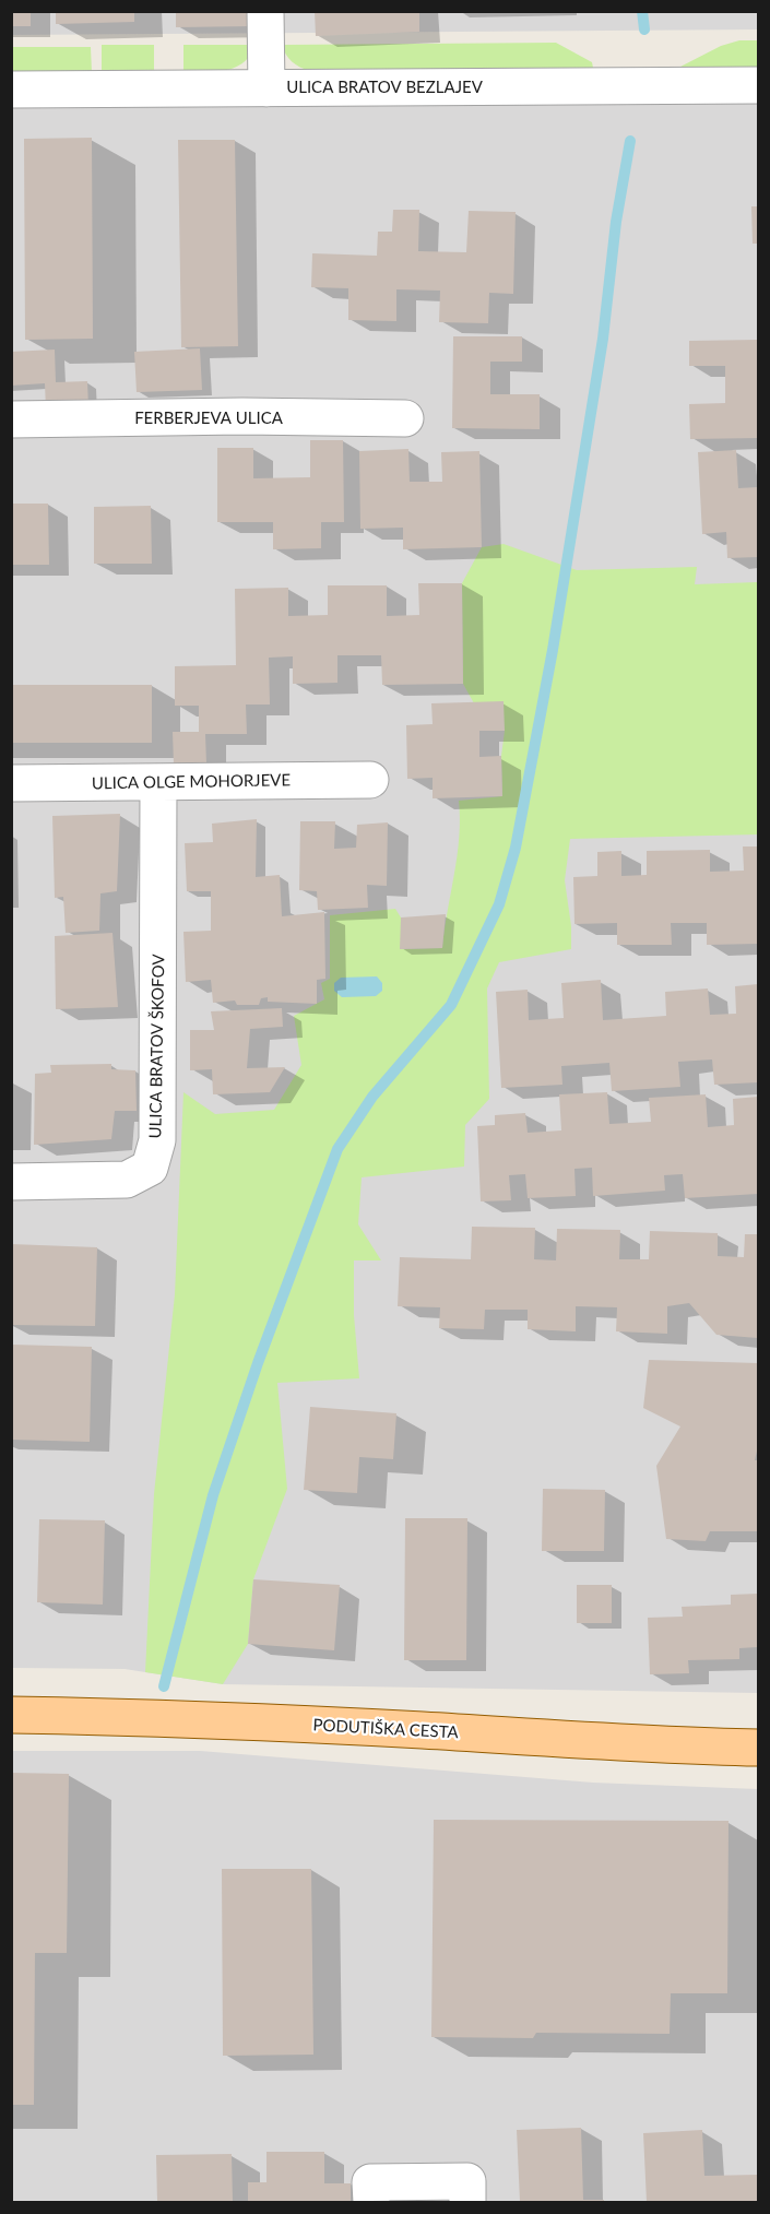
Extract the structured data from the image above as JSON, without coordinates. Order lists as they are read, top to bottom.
{
  "streets": {
    "main road": ["PODUTIŠKA CESTA"],
    "street": [
      "ULICA BRATOV BEZLAJEV",
      "FERBERJEVA ULICA",
      "ULICA OLGE MOHORJEVE",
      "ULICA BRATOV ŠKOFOV"
    ]
  },
  "crossings": [
    ["ULICA OLGE MOHORJEVE", "ULICA BRATOV ŠKOFOV"]
  ]
}
